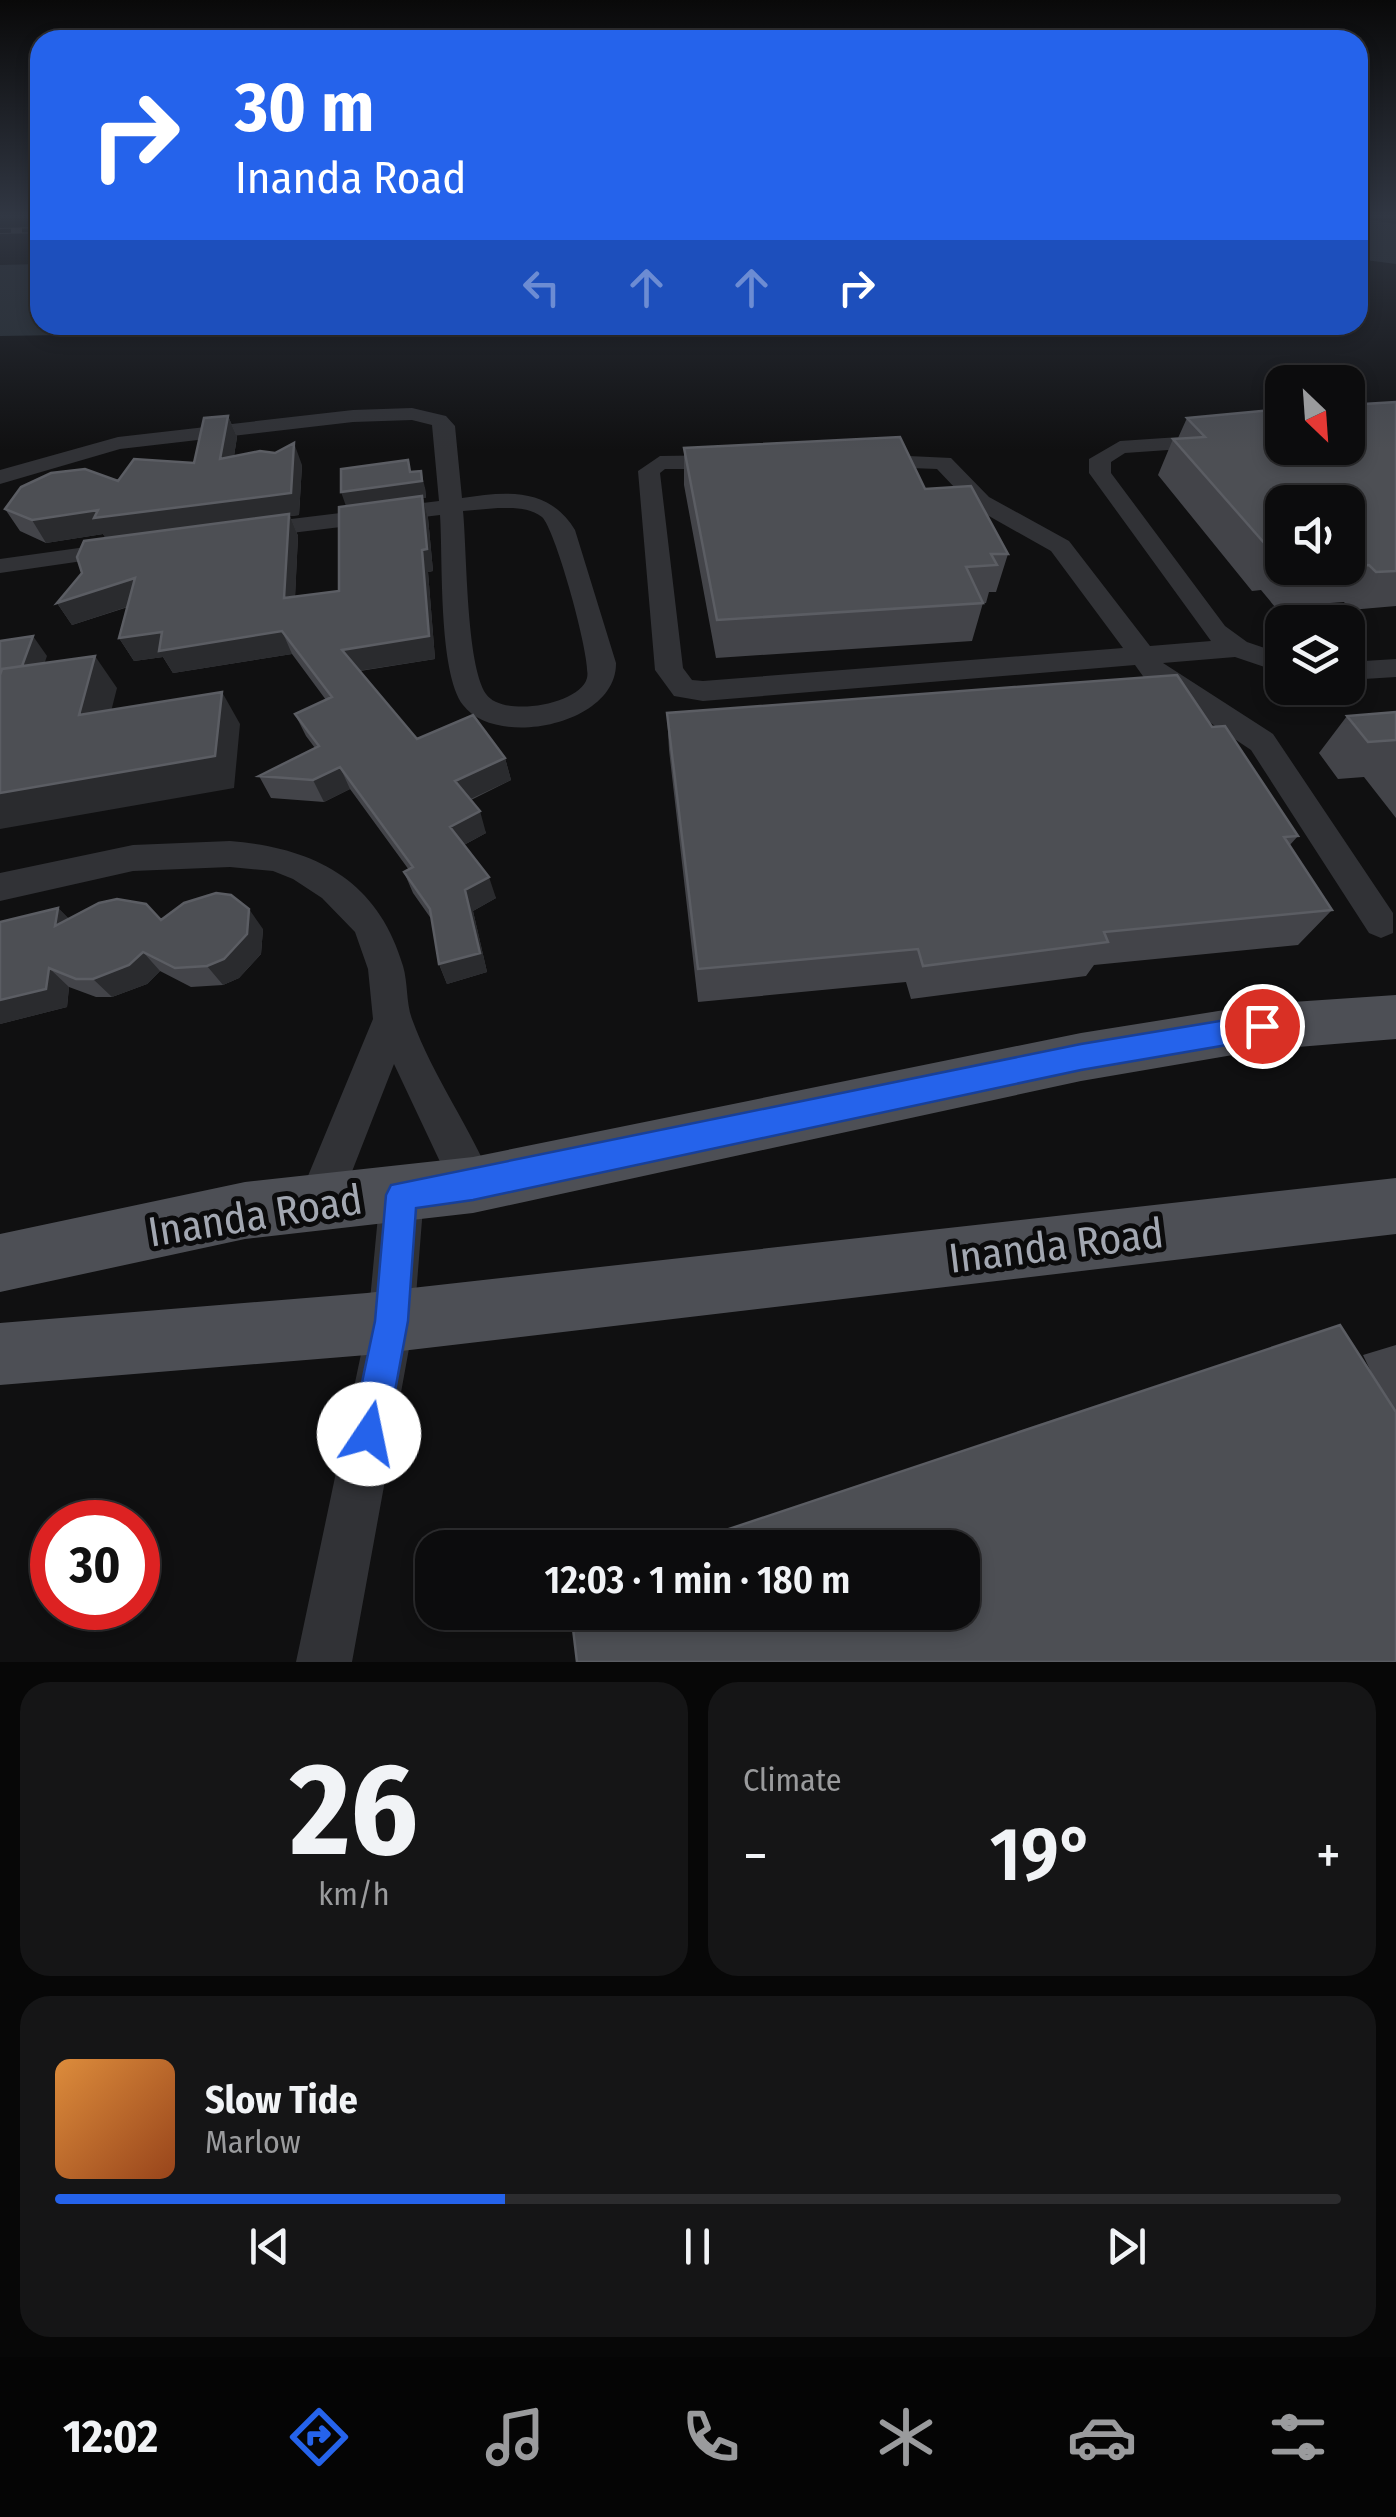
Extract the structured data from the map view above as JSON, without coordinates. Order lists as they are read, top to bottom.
{
  "streets": {
    "main road": ["Inanda Road"]
  },
  "north": "bottom right",
  "page": {
    "turn": ["30 m", "Inanda Road"],
    "limit": "30",
    "trip": "12:03 · 1 min · 180 m",
    "tile": [
      ["26", "km/h"],
      "Climate"
    ],
    "heat": ["−", "19°", "+"],
    "song": ["Slow Tide", "Marlow"],
    "tabs": "12:02"
  }
}
